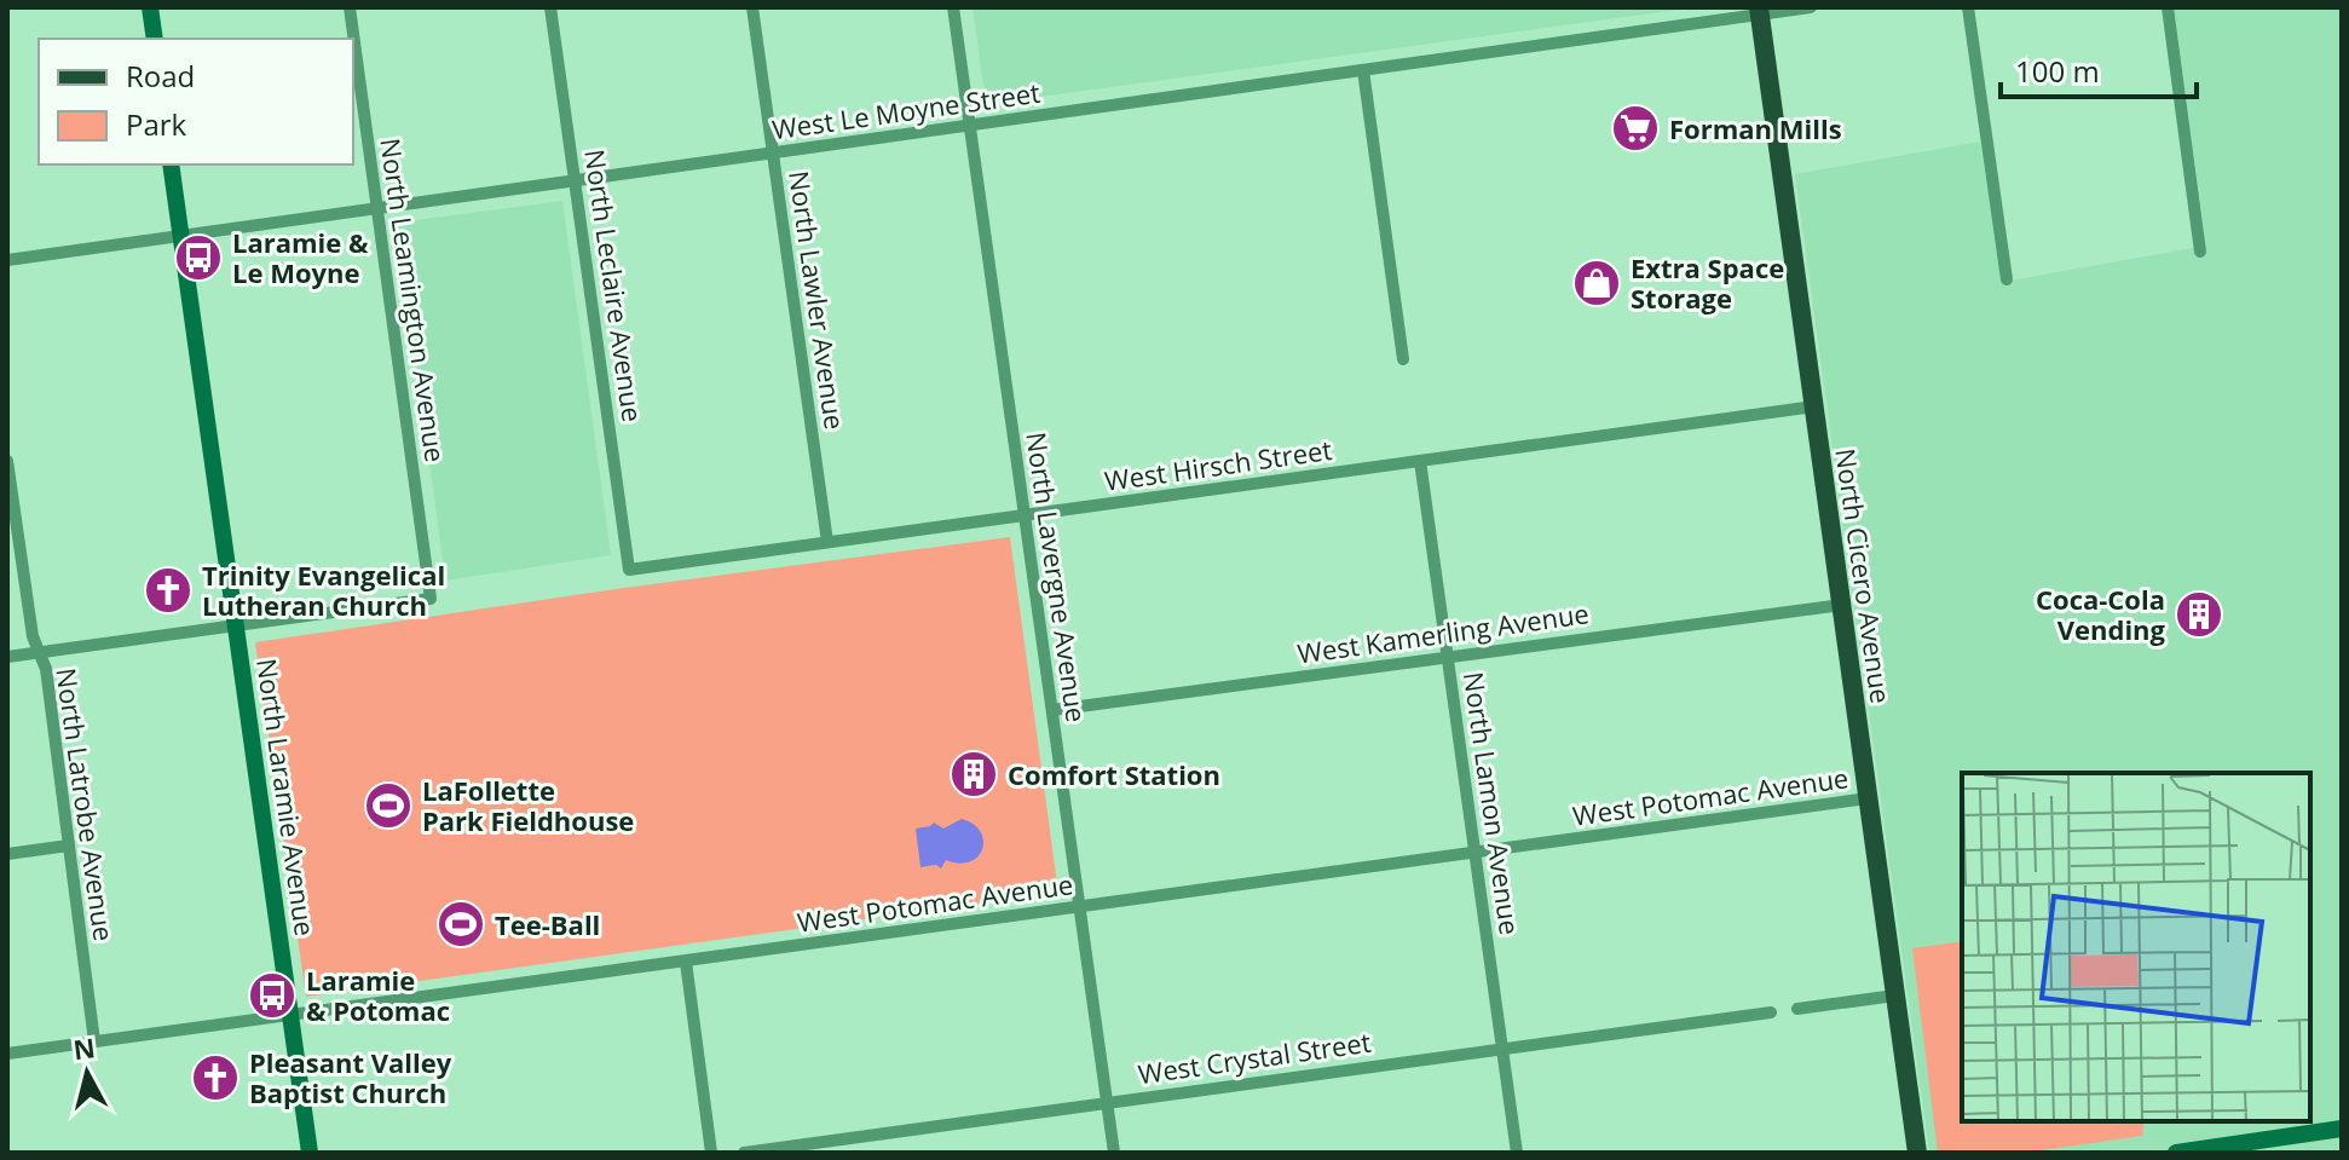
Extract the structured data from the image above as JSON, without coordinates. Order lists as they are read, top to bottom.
{
  "streets": {
    "main road": ["North Cicero Avenue"],
    "street": [
      "West Le Moyne Street",
      "North Leclaire Avenue",
      "North Leamington Avenue",
      "North Lawler Avenue",
      "West Hirsch Street",
      "North Lavergne Avenue",
      "West Kamerling Avenue",
      "West Potomac Avenue",
      "North Laramie Avenue",
      "North Lamon Avenue",
      "North Latrobe Avenue",
      "West Crystal Street"
    ]
  },
  "crossings": [
    ["West Le Moyne Street", "North Leclaire Avenue"],
    ["West Le Moyne Street", "North Leamington Avenue"],
    ["West Le Moyne Street", "North Lawler Avenue"],
    ["West Le Moyne Street", "North Cicero Avenue"],
    ["West Le Moyne Street", "North Lavergne Avenue"],
    ["West Le Moyne Street", "North Laramie Avenue"],
    ["North Leclaire Avenue", "West Hirsch Street"],
    ["North Leamington Avenue", "North Laramie Avenue"],
    ["North Lawler Avenue", "West Hirsch Street"],
    ["West Hirsch Street", "North Cicero Avenue"],
    ["West Hirsch Street", "North Lavergne Avenue"],
    ["West Hirsch Street", "North Lamon Avenue"],
    ["North Cicero Avenue", "West Kamerling Avenue"],
    ["North Cicero Avenue", "West Potomac Avenue"],
    ["North Lavergne Avenue", "West Kamerling Avenue"],
    ["North Lavergne Avenue", "West Potomac Avenue"],
    ["North Lavergne Avenue", "West Crystal Street"],
    ["West Kamerling Avenue", "North Lamon Avenue"],
    ["West Potomac Avenue", "North Laramie Avenue"],
    ["West Potomac Avenue", "North Lamon Avenue"],
    ["West Potomac Avenue", "North Latrobe Avenue"],
    ["North Lamon Avenue", "West Crystal Street"]
  ],
  "places": {
    "supermarket": ["Forman Mills"],
    "bus stop": ["Laramie & Le Moyne", "Laramie & Potomac"],
    "shop": ["Extra Space Storage"],
    "church": ["Trinity Evangelical Lutheran Church", "Pleasant Valley Baptist Church"],
    "building": ["Coca-Cola Vending", "Comfort Station"],
    "sports": ["LaFollette Park Fieldhouse", "Tee-Ball"]
  },
  "legend": ["Road", "Park"],
  "scale_bar": "100 m",
  "north": "top"
}
